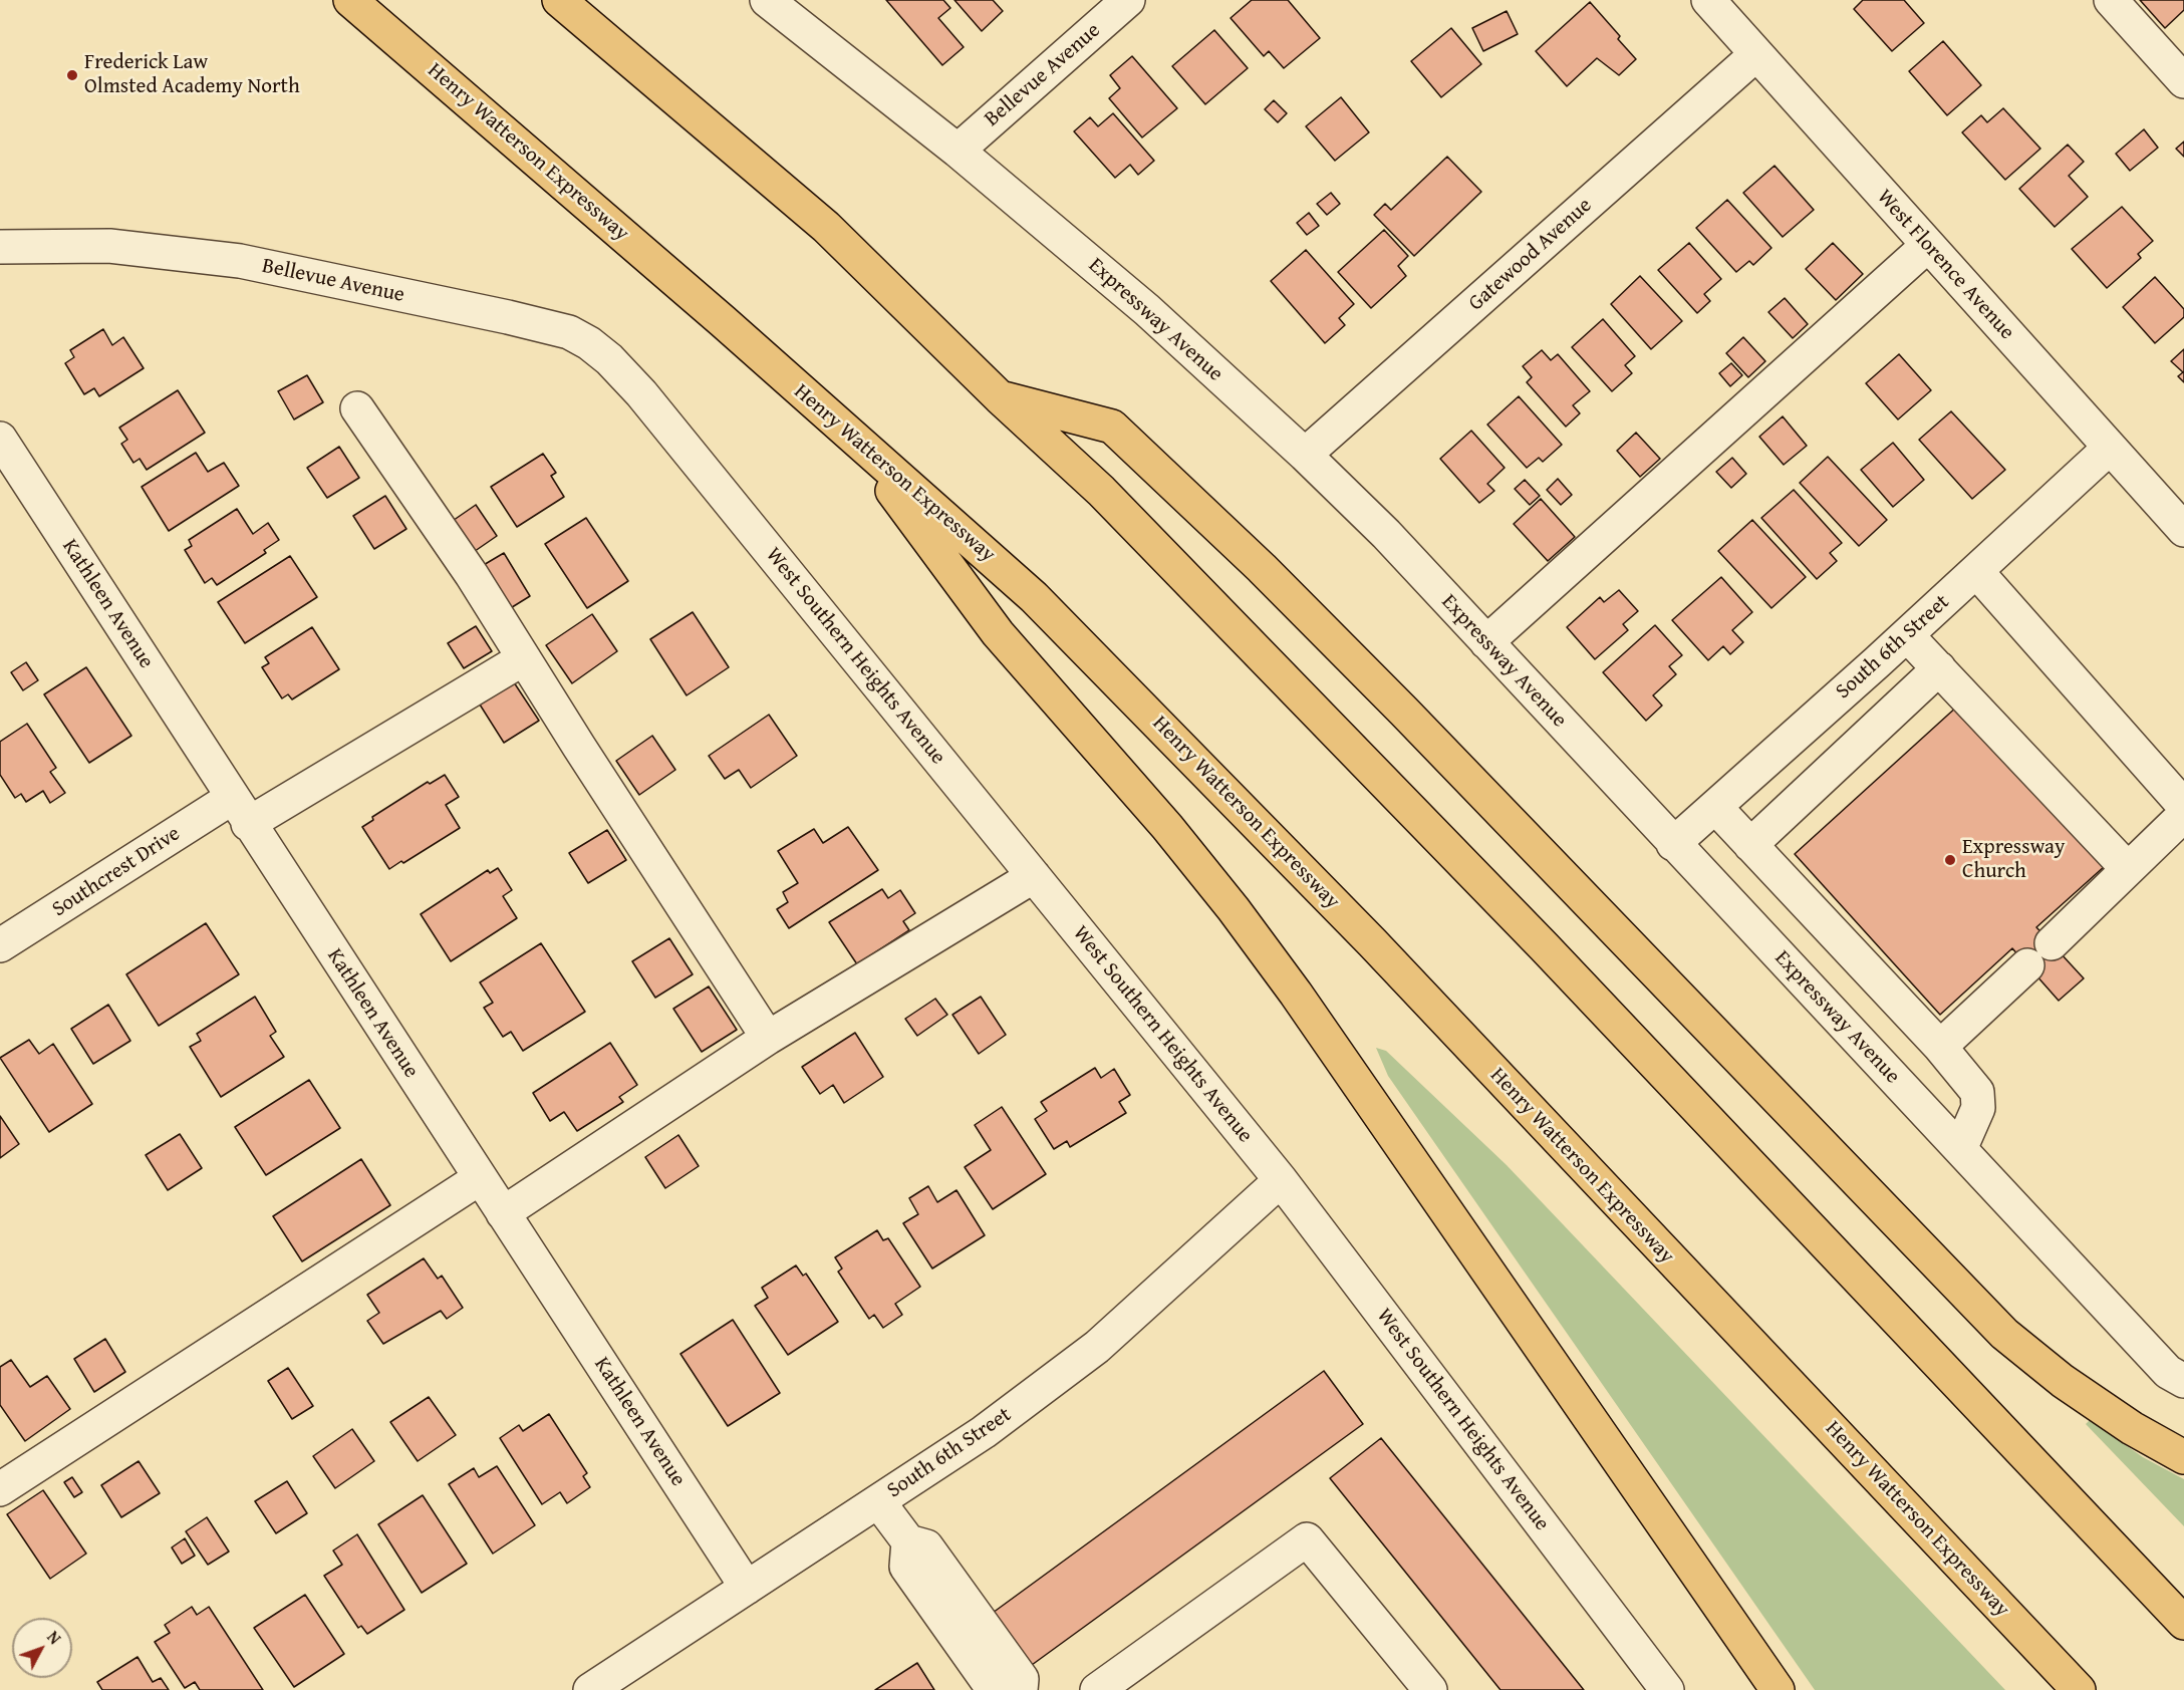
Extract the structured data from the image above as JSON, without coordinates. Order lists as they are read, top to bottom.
{
  "streets": {
    "highway": ["Henry Watterson Expressway"],
    "street": [
      "Bellevue Avenue",
      "Gatewood Avenue",
      "West Florence Avenue",
      "Expressway Avenue",
      "Kathleen Avenue",
      "South 6th Street",
      "West Southern Heights Avenue",
      "Southcrest Drive"
    ]
  },
  "crossings": [
    ["Bellevue Avenue", "Expressway Avenue"],
    ["Bellevue Avenue", "West Southern Heights Avenue"],
    ["Gatewood Avenue", "West Florence Avenue"],
    ["Gatewood Avenue", "Expressway Avenue"],
    ["West Florence Avenue", "South 6th Street"],
    ["Expressway Avenue", "South 6th Street"],
    ["Kathleen Avenue", "South 6th Street"],
    ["Kathleen Avenue", "Southcrest Drive"],
    ["South 6th Street", "West Southern Heights Avenue"]
  ],
  "places": ["Frederick Law Olmsted Academy North", "Expressway Church"],
  "north": "top right"
}
